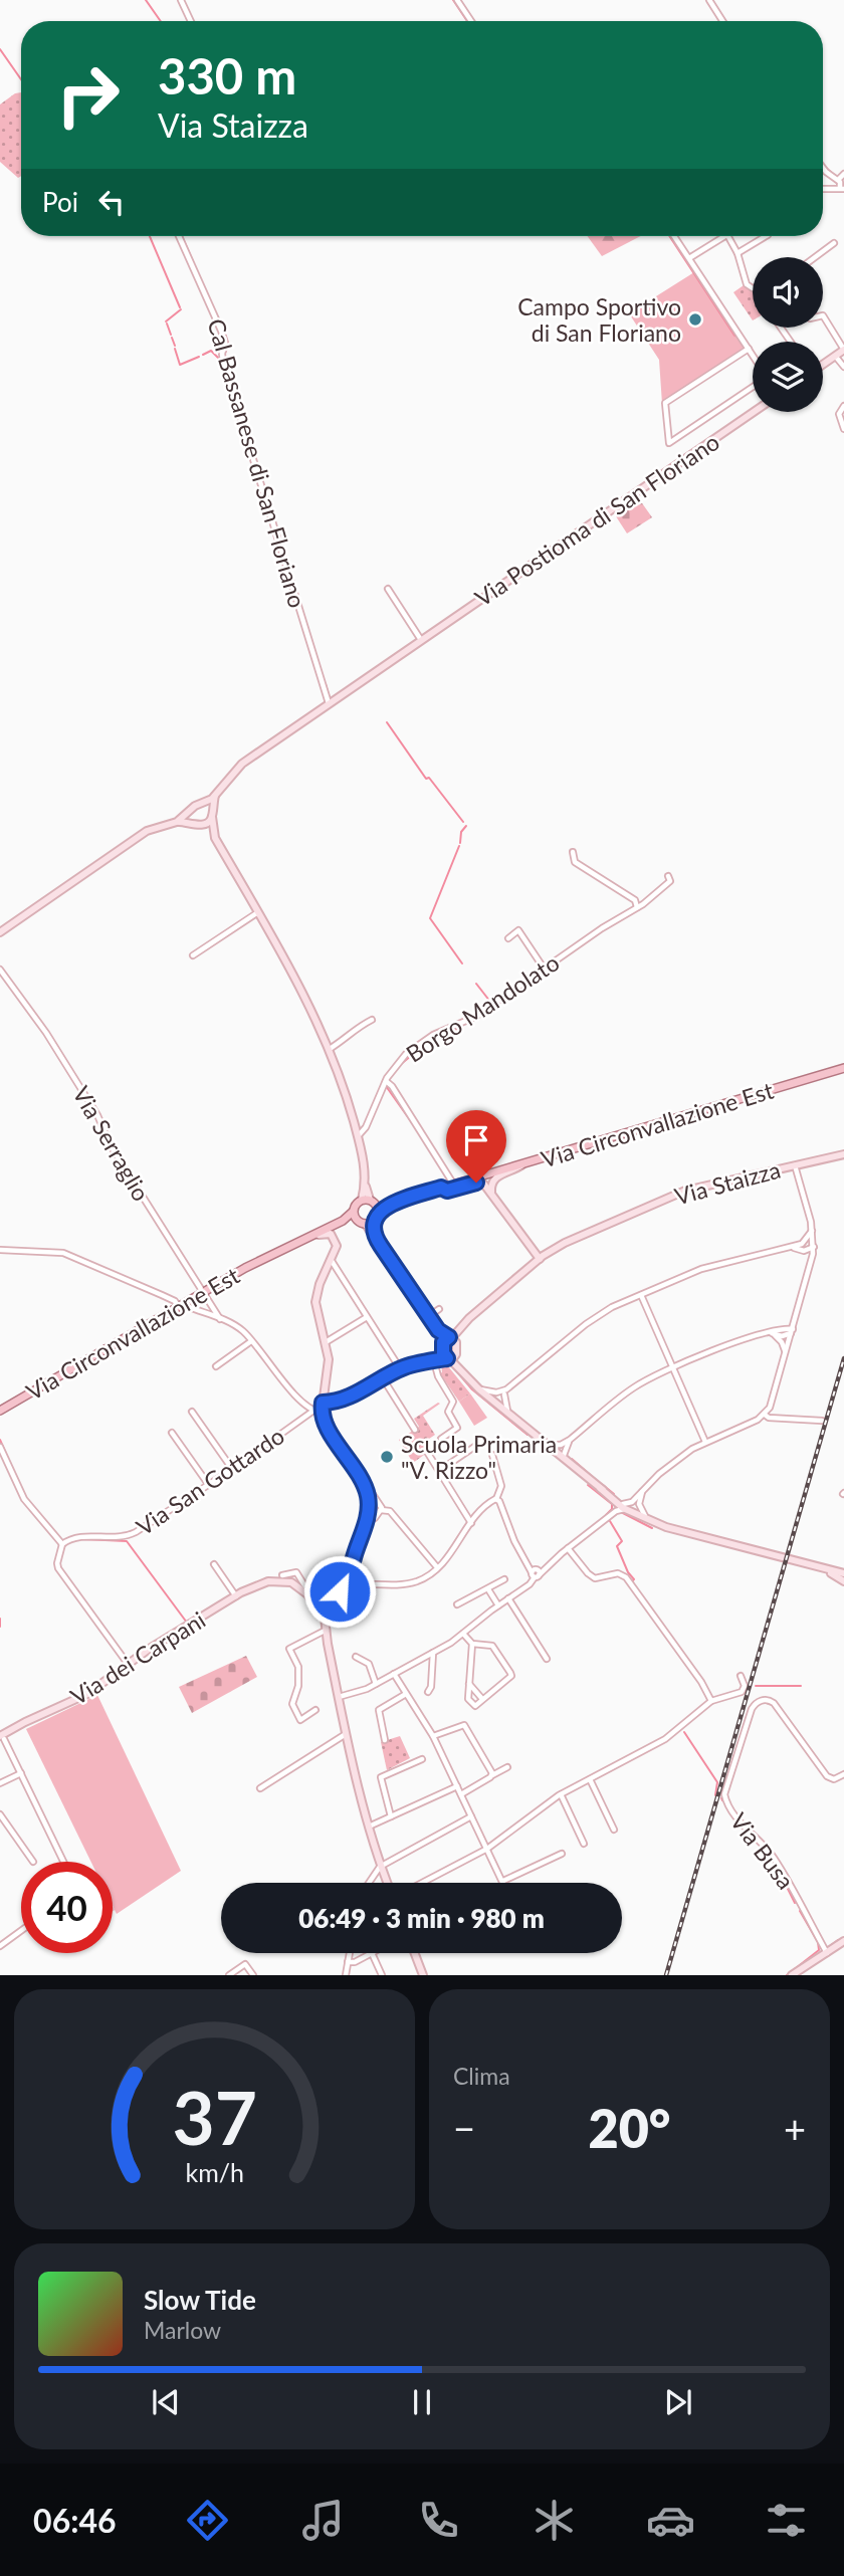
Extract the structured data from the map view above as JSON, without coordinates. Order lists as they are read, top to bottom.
{
  "streets": {
    "main road": ["Via Circonvallazione Est"],
    "street": [
      "Cal Bassanese di San Floriano",
      "Via Postioma di San Floriano",
      "Borgo Mandolato",
      "Via Serraglio",
      "Via Staizza",
      "Via San Gottardo",
      "Via dei Carpani",
      "Via Busa"
    ]
  },
  "crossings": [
    ["Cal Bassanese di San Floriano", "Via Postioma di San Floriano"],
    ["Via Circonvallazione Est", "Via Serraglio"]
  ],
  "places": ["Campo Sportivo di San Floriano", "Scuola Primaria \"V. Rizzo\""],
  "page": {
    "turn": ["330 m", "Via Staizza"],
    "then": "Poi",
    "limit": "40",
    "trip": "06:49 · 3 min · 980 m",
    "tile": "Clima",
    "heat": ["−", "20°", "+"],
    "song": ["Slow Tide", "Marlow"],
    "tabs": "06:46",
    "gauge": ["37", "km/h"]
  }
}
